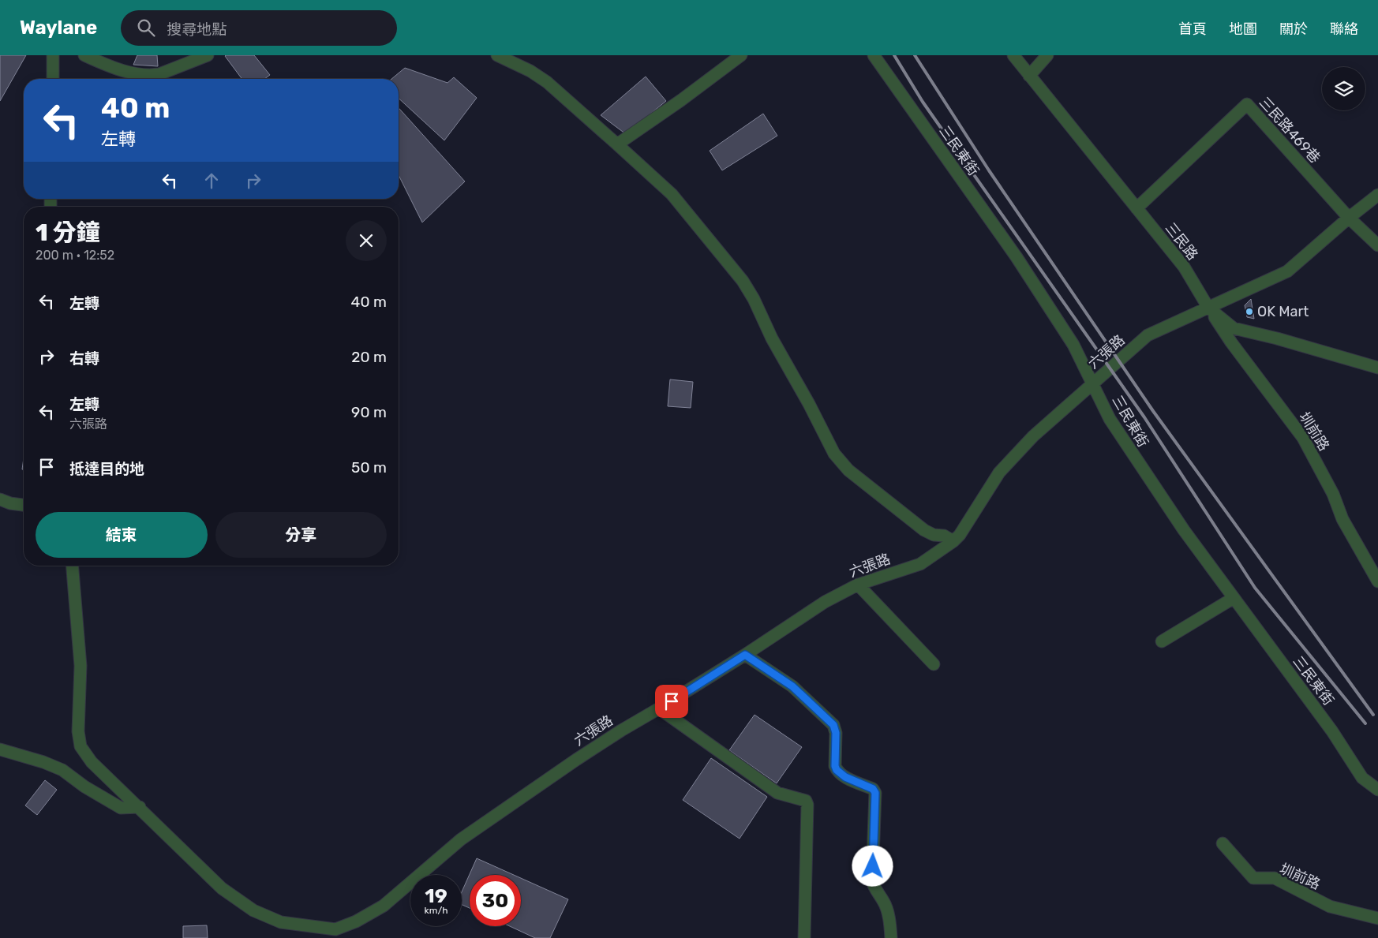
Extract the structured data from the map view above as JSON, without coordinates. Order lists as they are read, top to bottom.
{
  "streets": {
    "street": [
      "三民路469巷",
      "三民東街",
      "三民路",
      "六張路",
      "圳前路"
    ]
  },
  "crossings": [
    ["三民路469巷", "三民路"],
    ["三民路469巷", "六張路"],
    ["三民東街", "六張路"],
    ["三民路", "六張路"],
    ["三民路", "圳前路"],
    ["六張路", "圳前路"]
  ],
  "places": ["OK Mart"],
  "page": {
    "header": "Waylane",
    "search": "搜尋地點",
    "nav": [
      "首頁",
      "地圖",
      "關於",
      "聯絡"
    ],
    "turn": ["40 m", "左轉"],
    "heading": ["1 分鐘", "200 m · 12:52"],
    "list": [
      {
        "name": "左轉",
        "value": "40 m"
      },
      {
        "name": "右轉",
        "value": "20 m"
      },
      {
        "name": "左轉",
        "note": "六張路",
        "value": "90 m"
      },
      {
        "name": "抵達目的地",
        "value": "50 m"
      }
    ],
    "buttons": ["結束", "分享"],
    "speed": "19 km/h",
    "limit": "30"
  }
}
